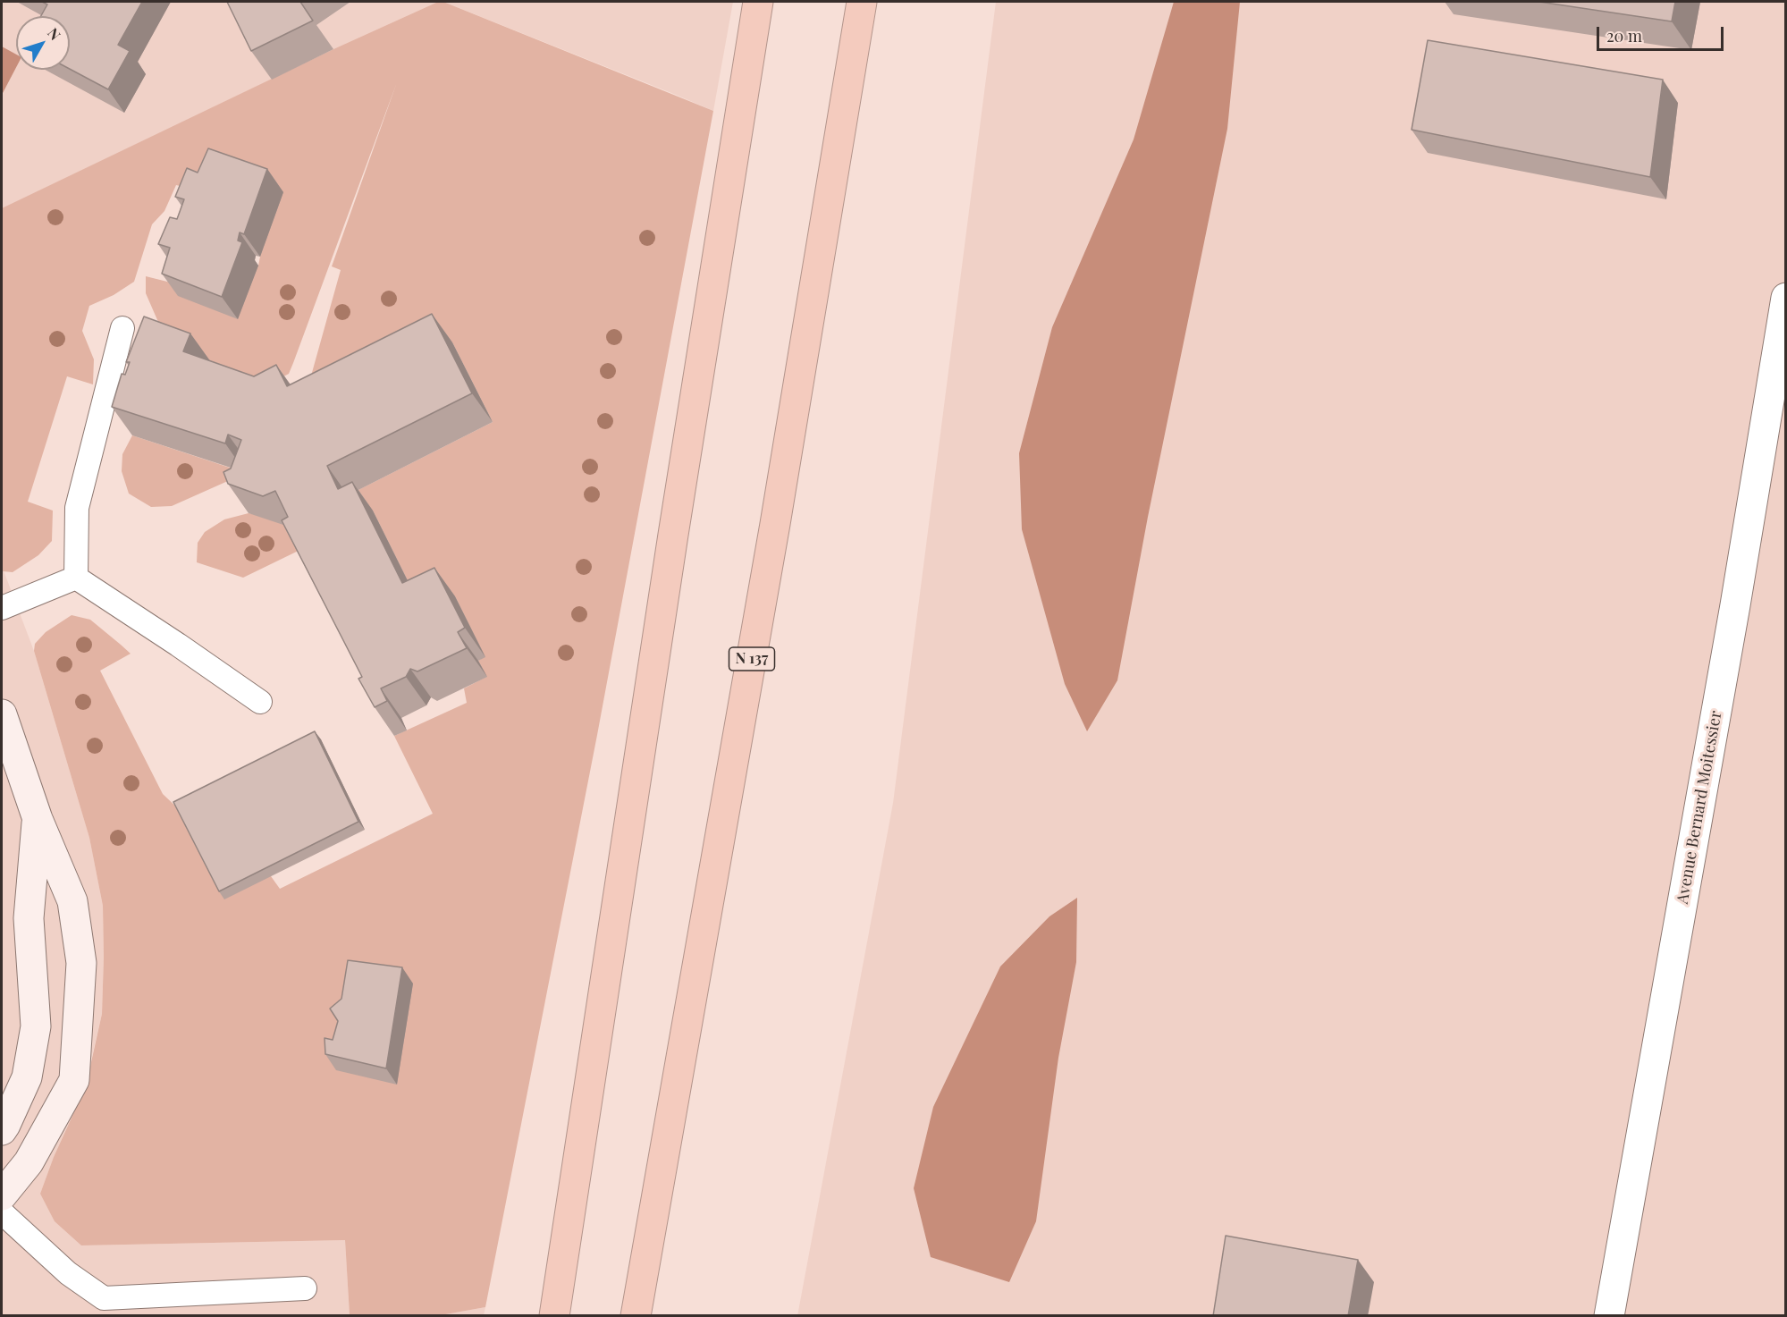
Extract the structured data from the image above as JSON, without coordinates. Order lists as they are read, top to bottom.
{
  "streets": {
    "highway": ["N 137"],
    "street": ["Avenue Bernard Moitessier"]
  },
  "scale_bar": "20 m",
  "north": "top right"
}
